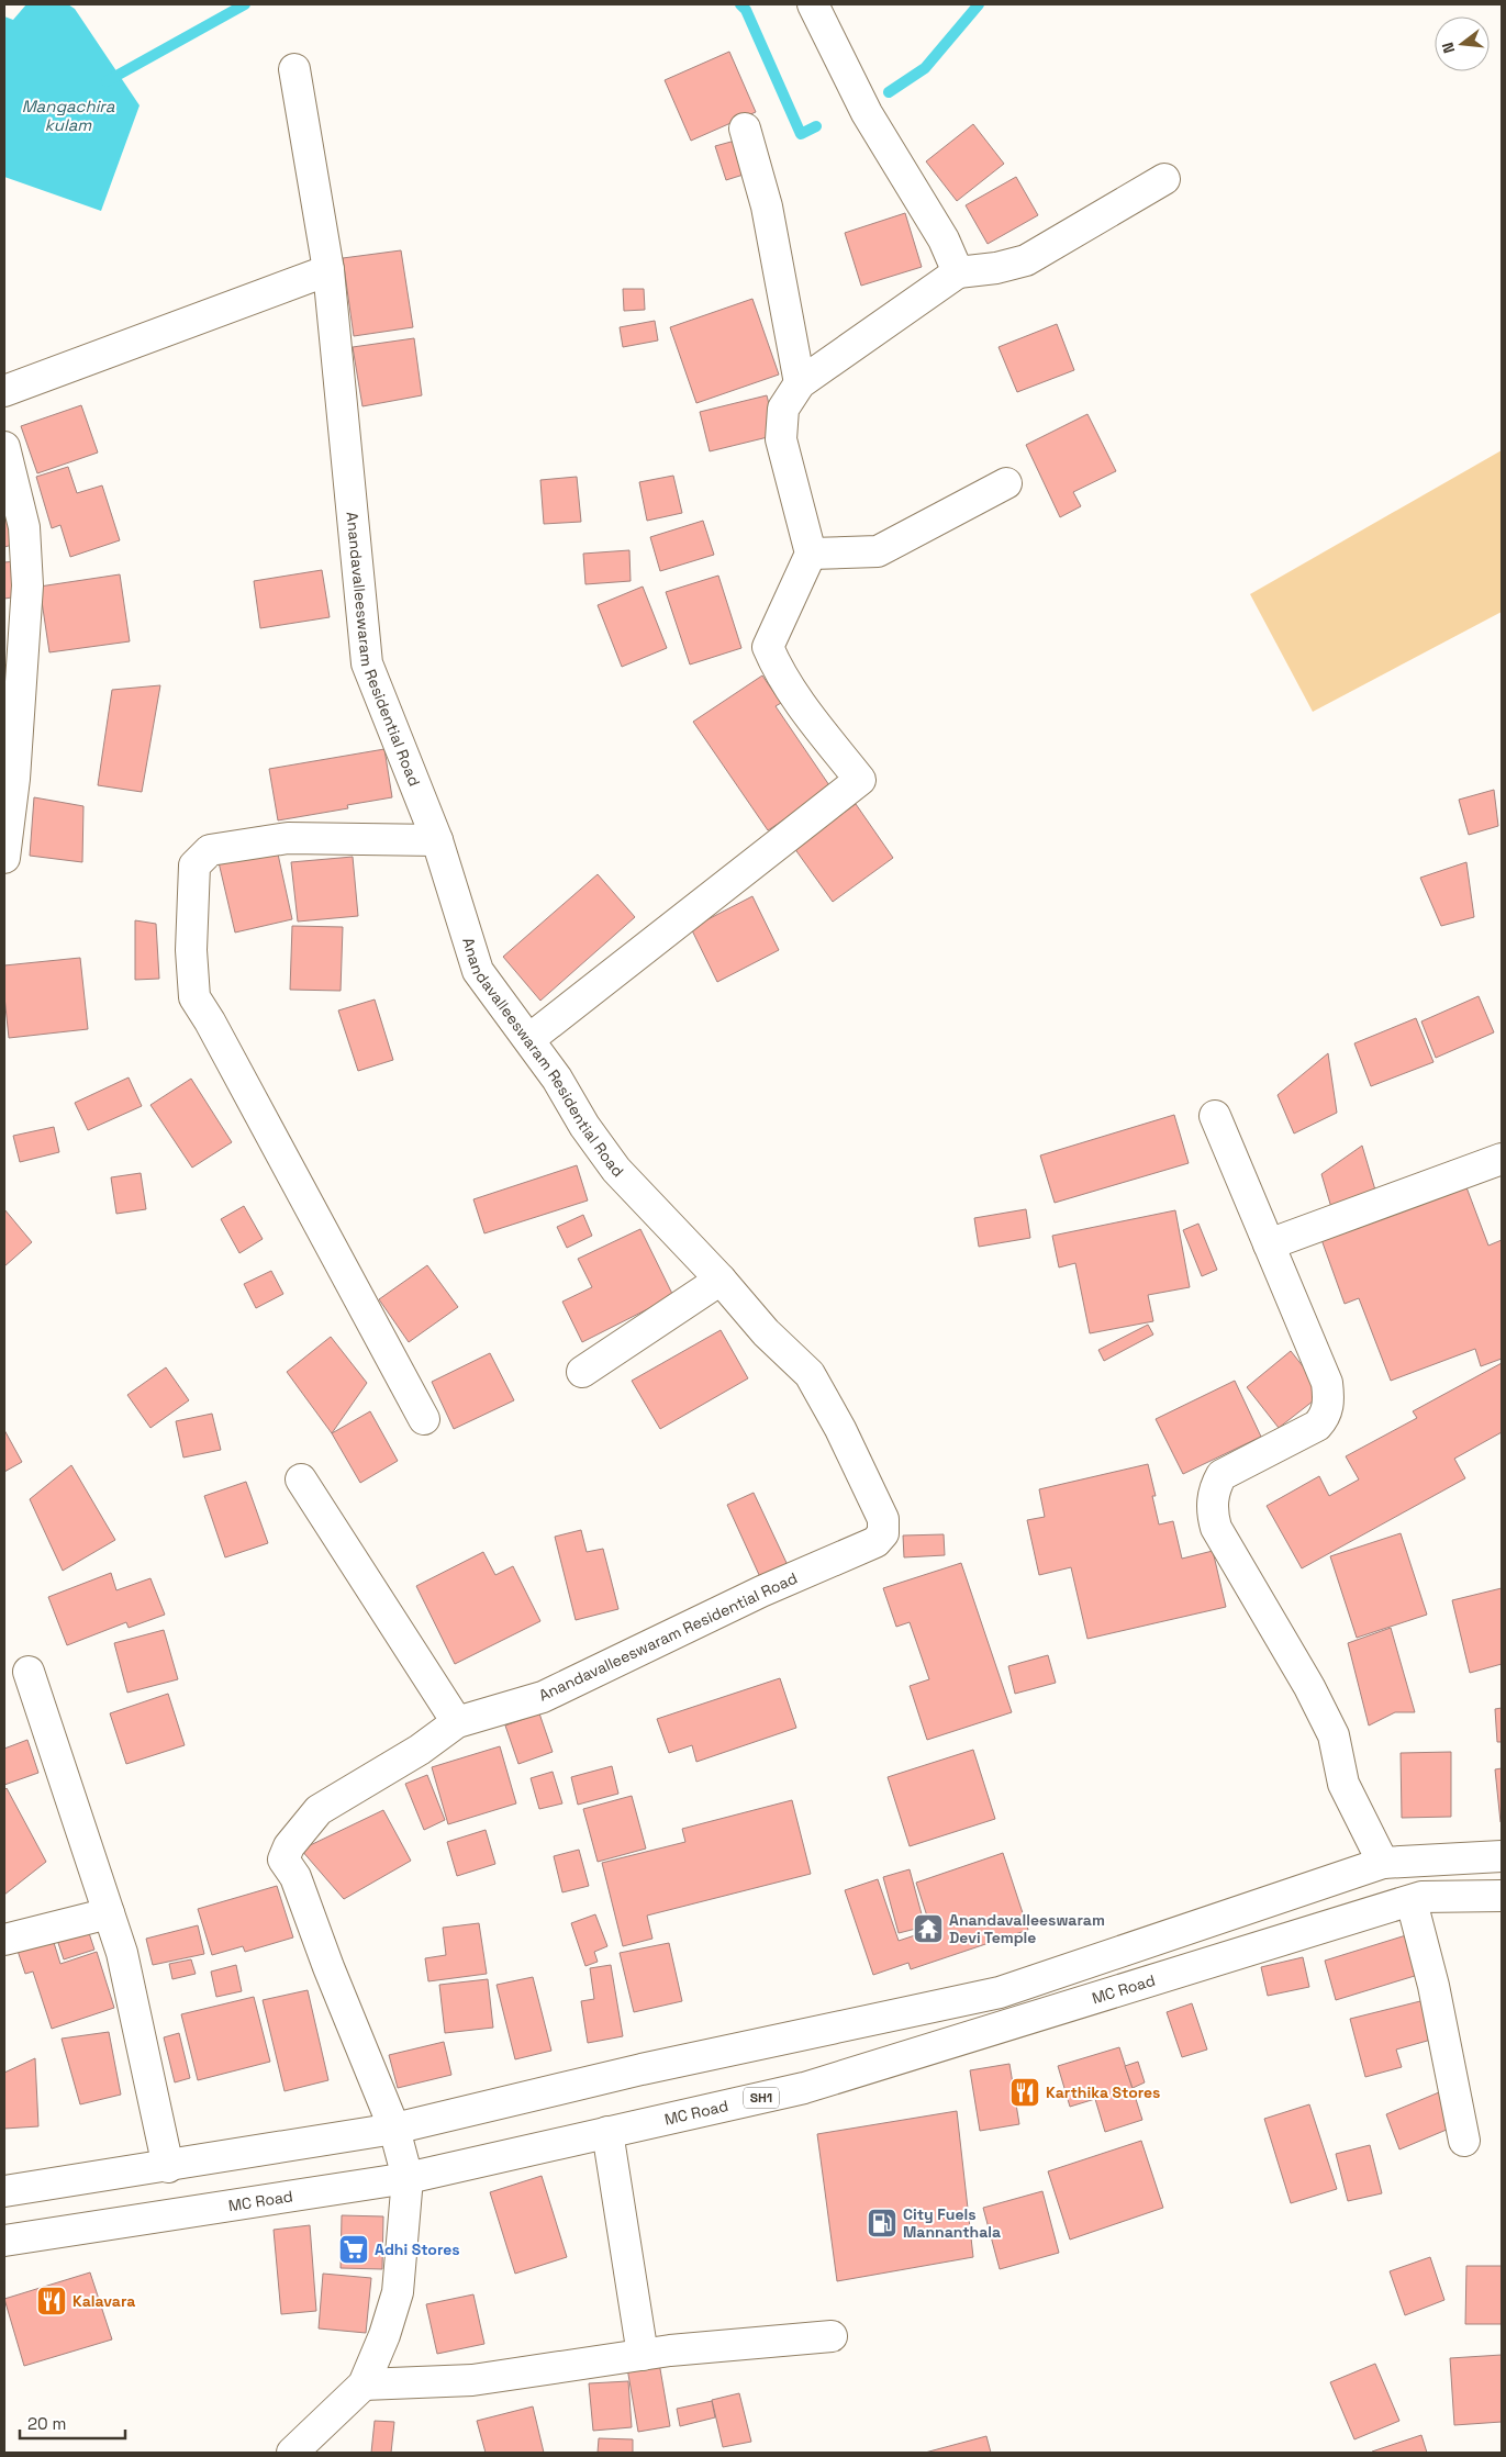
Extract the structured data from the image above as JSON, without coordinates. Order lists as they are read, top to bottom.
{
  "streets": {
    "street": ["Anandavalleeswaram Residential Road", "MC Road", "SH1"]
  },
  "water": ["Mangachira kulam"],
  "places": {
    "temple": ["Anandavalleeswaram Devi Temple"],
    "restaurant": ["Karthika Stores", "Kalavara"],
    "fuel station": ["City Fuels Mannanthala"],
    "supermarket": ["Adhi Stores"]
  },
  "scale_bar": "20 m",
  "north": "left"
}
